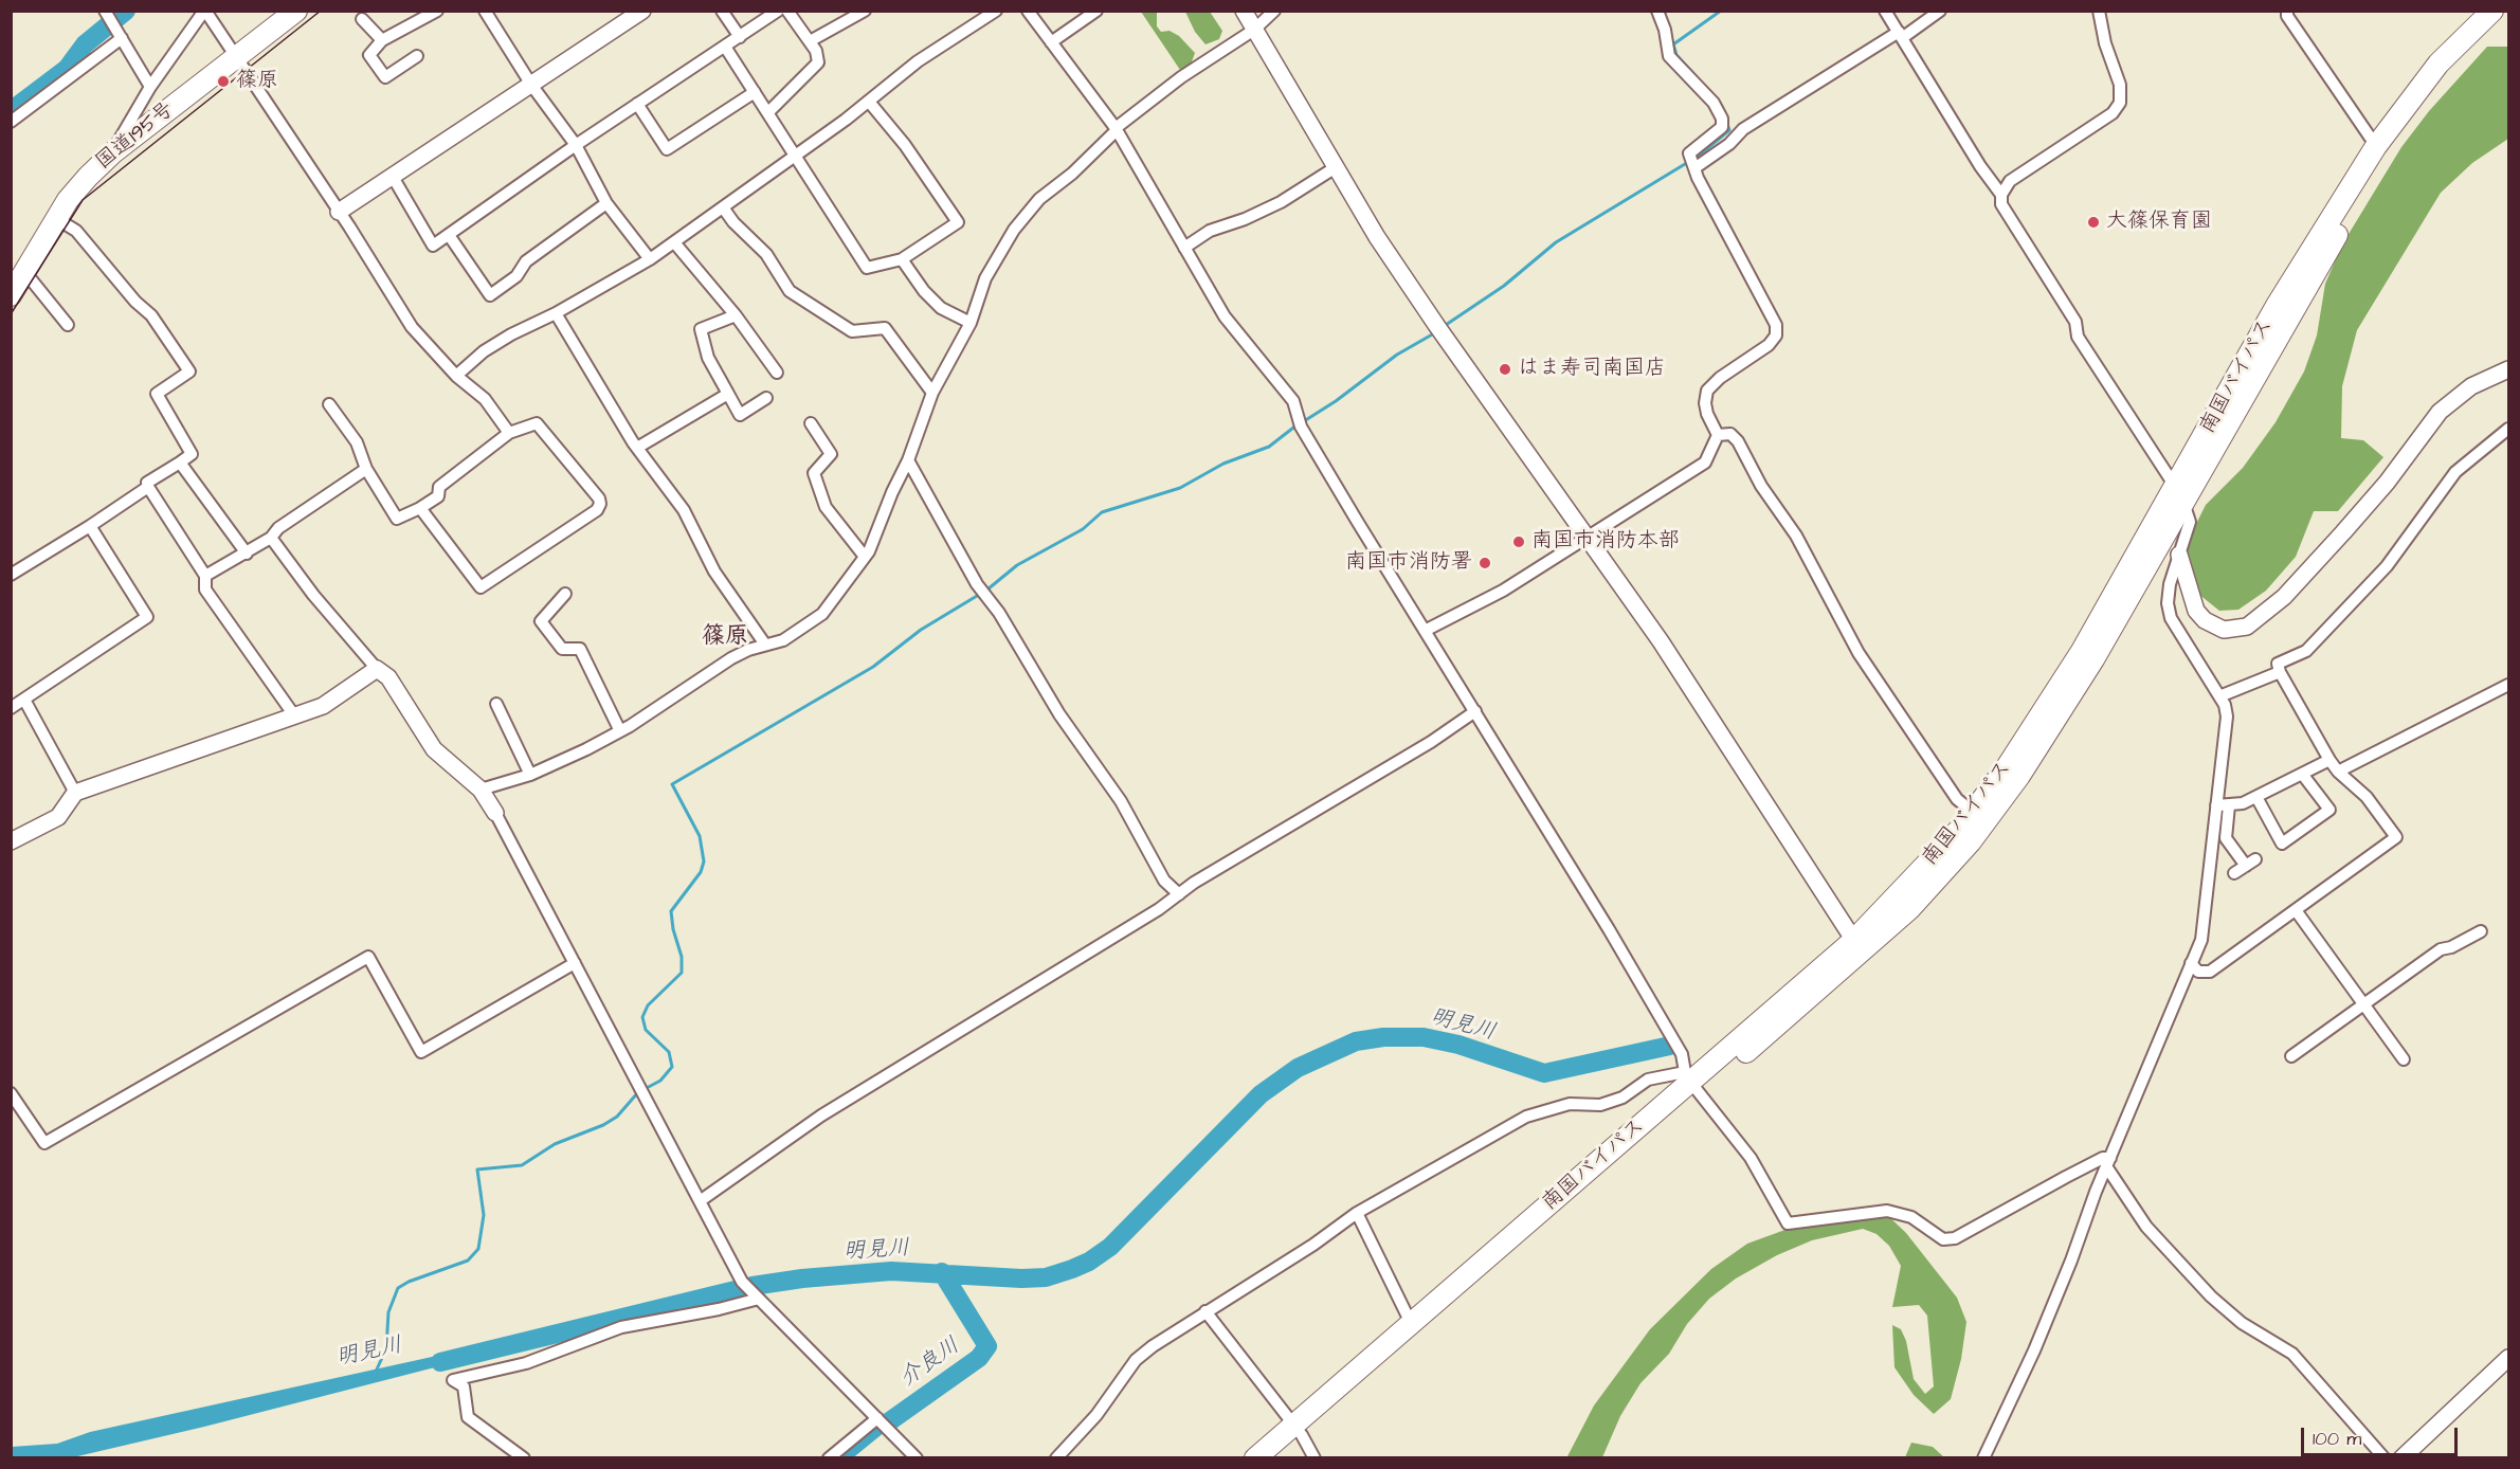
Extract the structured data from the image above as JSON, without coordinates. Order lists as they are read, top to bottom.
{
  "streets": {
    "highway": ["国道195号", "南国バイパス"]
  },
  "districts": ["篠原"],
  "water": ["明見川", "介良川"],
  "places": [
    "篠原",
    "大篠保育園",
    "はま寿司南国店",
    "南国市消防本部",
    "南国市消防署"
  ],
  "scale_bar": "100 m"
}
